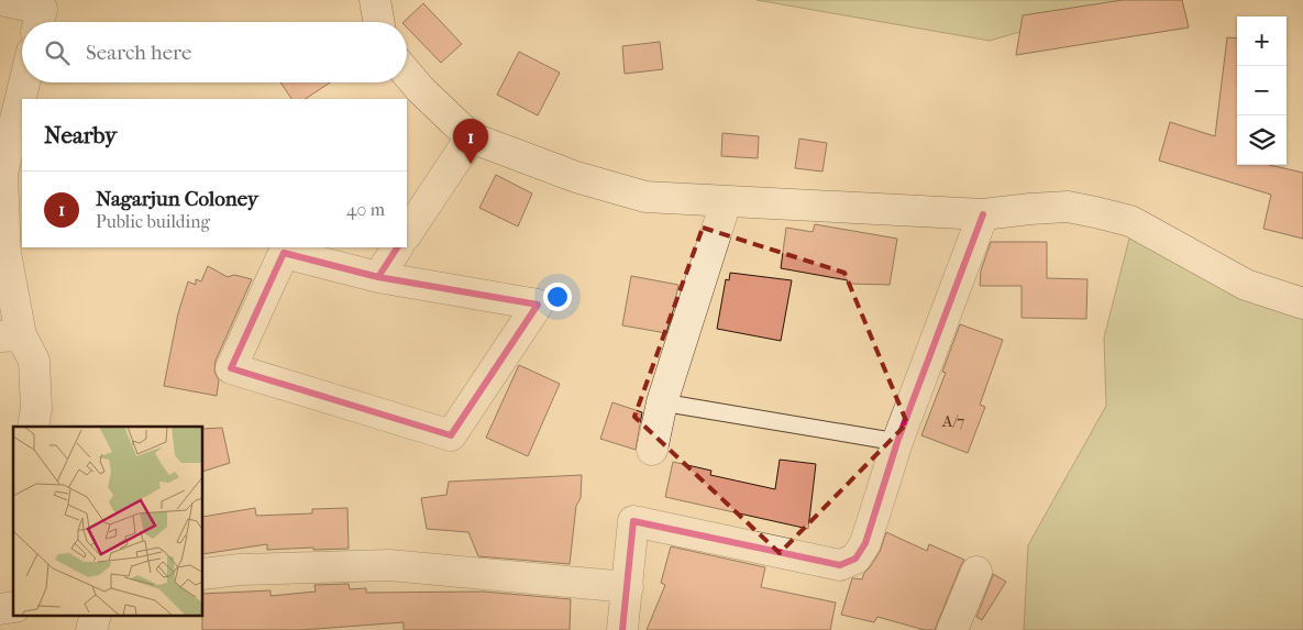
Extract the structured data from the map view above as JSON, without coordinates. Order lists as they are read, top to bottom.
{
  "house_numbers": ["A/7"],
  "page": {
    "map_buttons": ["+", "−"],
    "search": "Search here",
    "heading": "Nearby",
    "pins": "1",
    "list": [
      {
        "mark": "1",
        "name": "Nagarjun Coloney",
        "note": "Public building",
        "value": "40 m"
      }
    ]
  }
}
